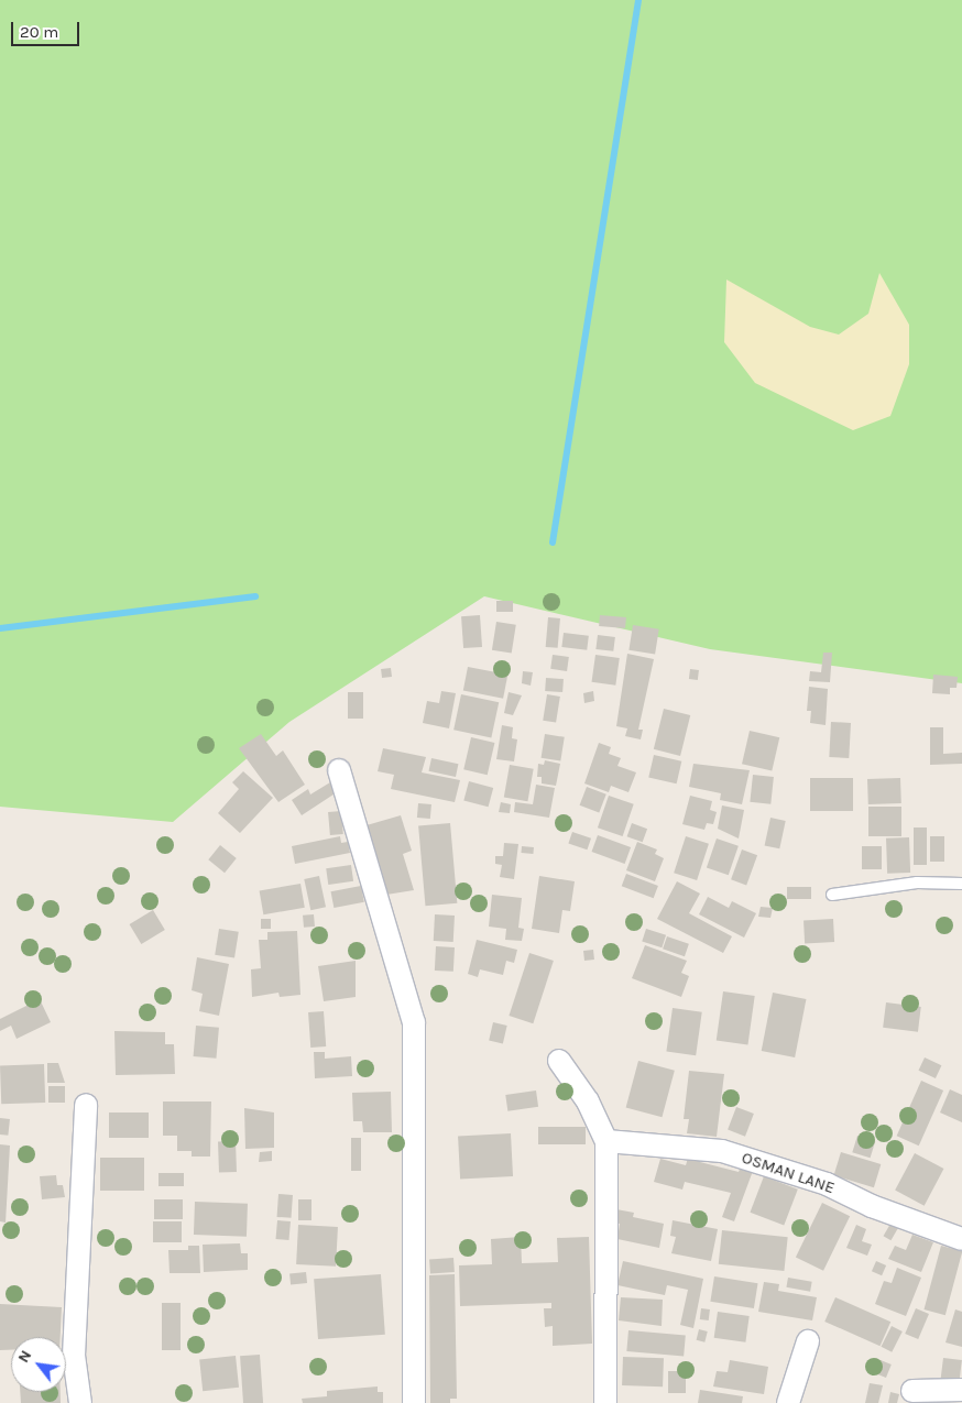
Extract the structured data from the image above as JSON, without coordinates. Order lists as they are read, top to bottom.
{
  "streets": {
    "street": ["OSMAN LANE"]
  },
  "scale_bar": "20 m",
  "north": "top left"
}
